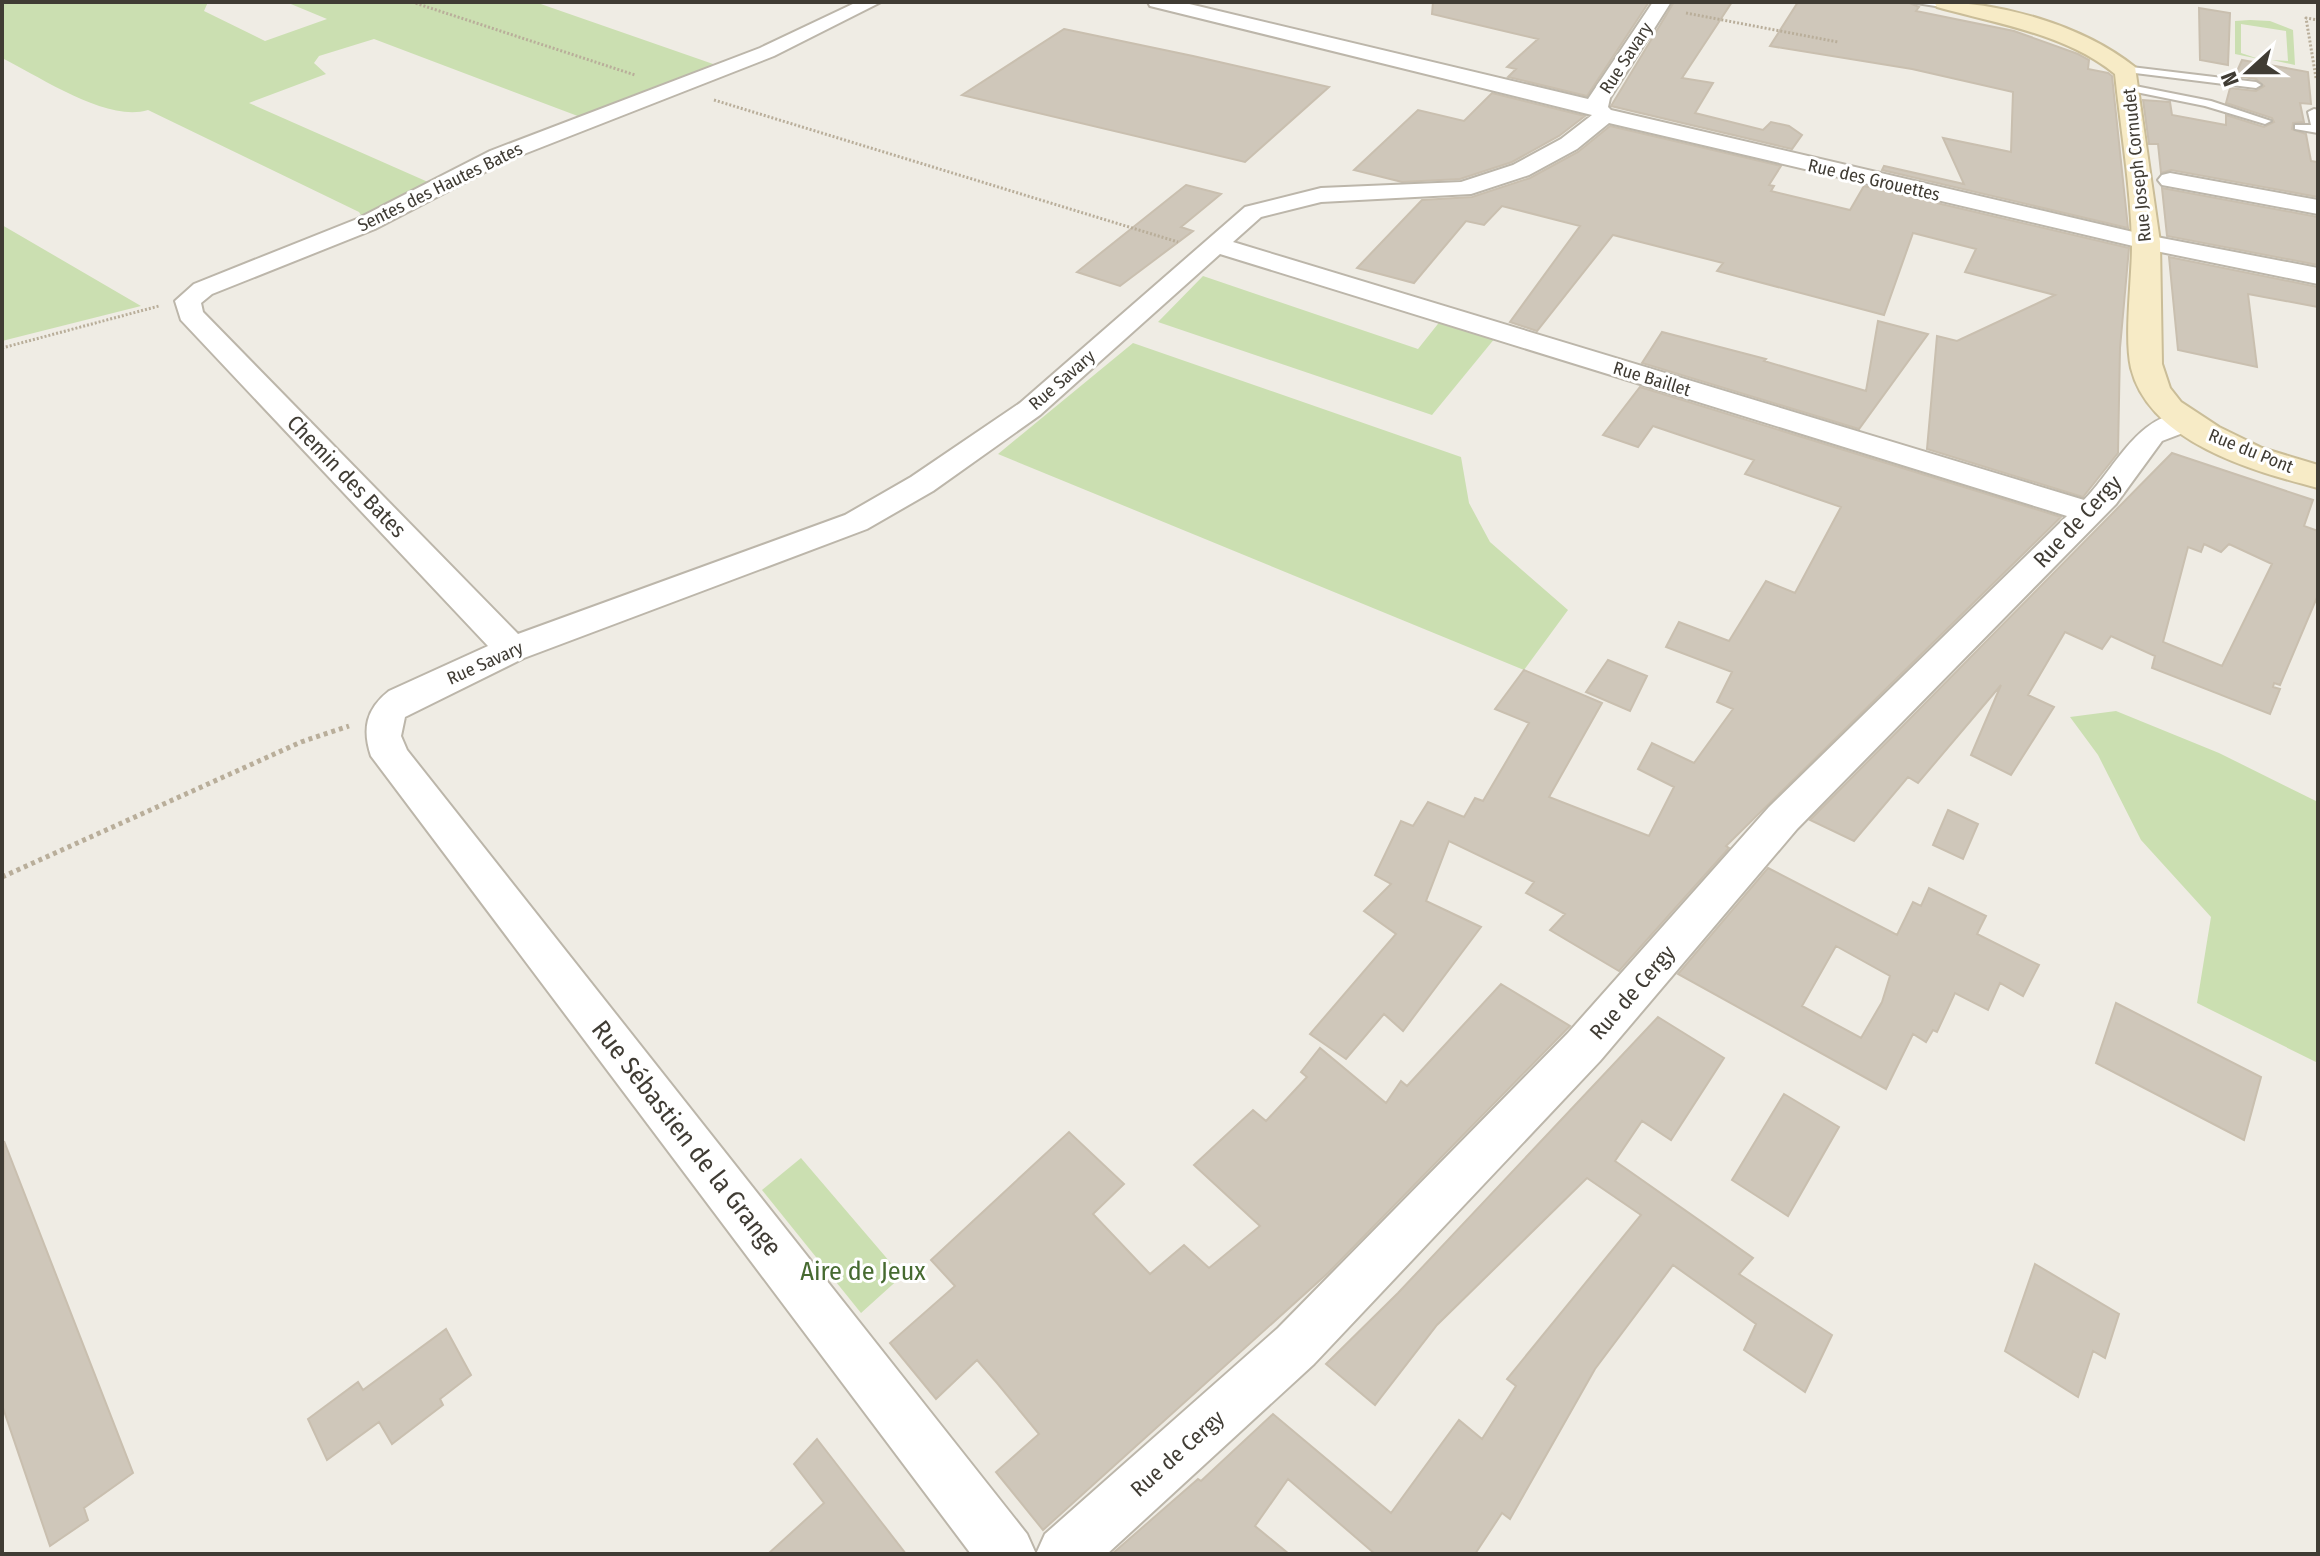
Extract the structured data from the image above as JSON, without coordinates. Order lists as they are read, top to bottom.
{
  "streets": {
    "street": [
      "Rue Savary",
      "Rue Joseph Cornudet",
      "Rue des Grouettes",
      "Sentes des Hautes Bates",
      "Rue Baillet",
      "Rue du Pont",
      "Chemin des Bates",
      "Rue de Cergy",
      "Rue Sébastien de la Grange"
    ]
  },
  "crossings": [
    ["Rue Savary", "Rue des Grouettes"],
    ["Rue Savary", "Rue Baillet"],
    ["Rue Savary", "Chemin des Bates"],
    ["Rue Savary", "Rue Sébastien de la Grange"],
    ["Rue Joseph Cornudet", "Rue des Grouettes"],
    ["Rue Joseph Cornudet", "Rue du Pont"],
    ["Rue Joseph Cornudet", "Rue de Cergy"],
    ["Sentes des Hautes Bates", "Chemin des Bates"],
    ["Rue Baillet", "Rue de Cergy"],
    ["Rue du Pont", "Rue de Cergy"]
  ],
  "parks": ["Aire de Jeux"],
  "north": "left"
}
